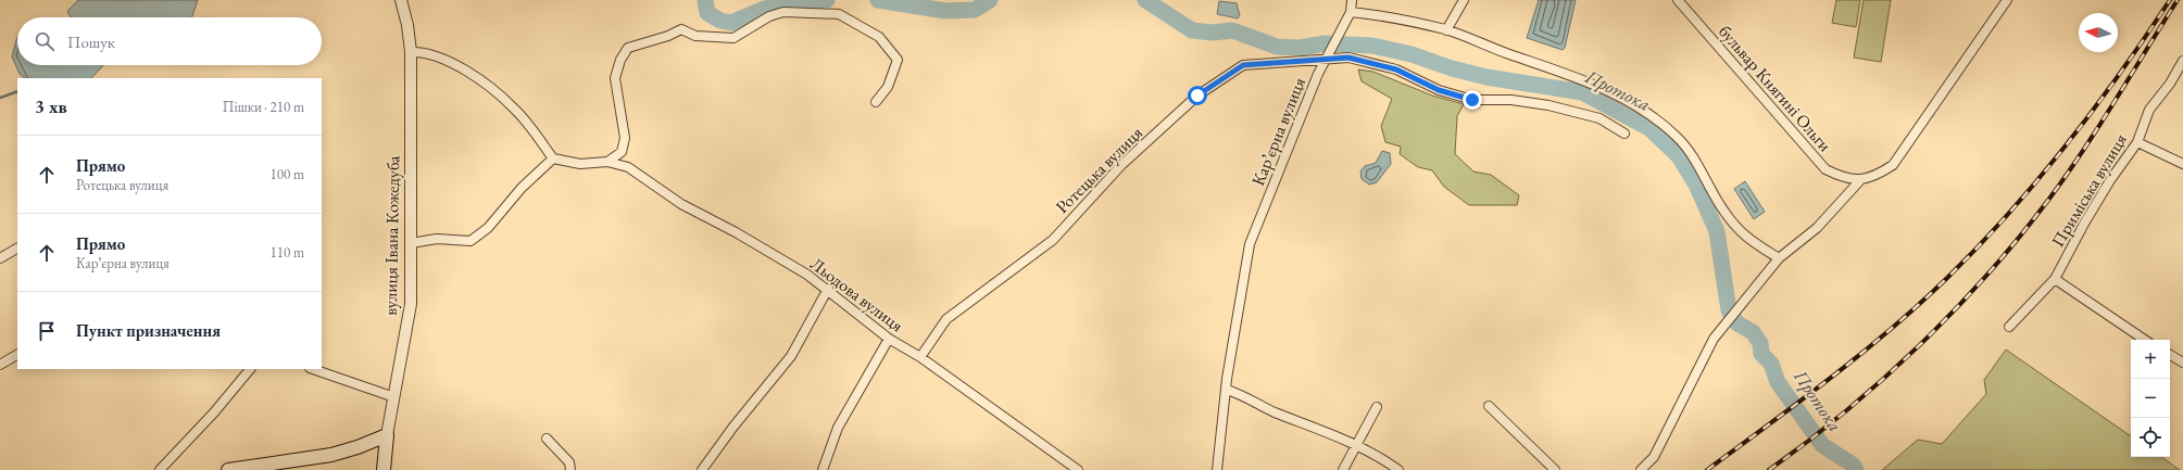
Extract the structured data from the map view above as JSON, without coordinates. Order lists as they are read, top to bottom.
{
  "streets": {
    "main road": ["вулиця Івана Кожедуба"],
    "street": [
      "бульвар Княгині Ольги",
      "Карʼєрна вулиця",
      "Ротецька вулиця",
      "Приміська вулиця",
      "Льодова вулиця"
    ]
  },
  "crossings": [
    ["Карʼєрна вулиця", "Ротецька вулиця"],
    ["Ротецька вулиця", "Льодова вулиця"]
  ],
  "water": ["Протока"],
  "north": "left",
  "page": {
    "search": "Пошук",
    "heading": ["3 хв", "Пішки · 210 m"],
    "list": [
      ["Прямо", "Ротецька вулиця", "100 m"],
      ["Прямо", "Карʼєрна вулиця", "110 m"],
      "Пункт призначення"
    ],
    "map_buttons": ["+", "−"]
  }
}
